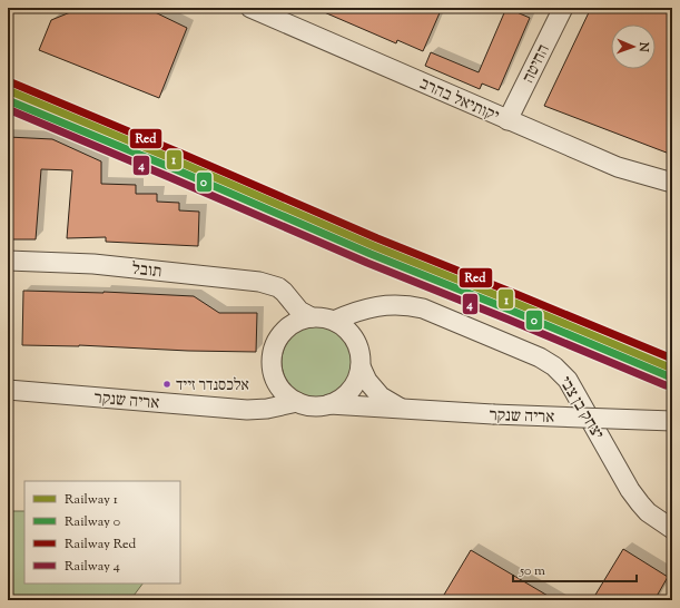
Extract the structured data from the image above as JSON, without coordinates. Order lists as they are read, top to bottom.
{
  "streets": {
    "street": [
      "החיטה",
      "יקותיאל בהרב",
      "תובל",
      "אריה שנקר",
      "יצחק בן צבי"
    ]
  },
  "crossings": [
    ["החיטה", "יקותיאל בהרב"],
    ["תובל", "אריה שנקר"],
    ["תובל", "יצחק בן צבי"],
    ["אריה שנקר", "יצחק בן צבי"]
  ],
  "places": ["אלכסנדר זייד"],
  "lines": [
    "rail line Red",
    "rail line 1",
    "rail line 0",
    "rail line 4"
  ],
  "legend": [
    "Railway 1",
    "Railway 0",
    "Railway Red",
    "Railway 4"
  ],
  "scale_bar": "50 m",
  "north": "right"
}
